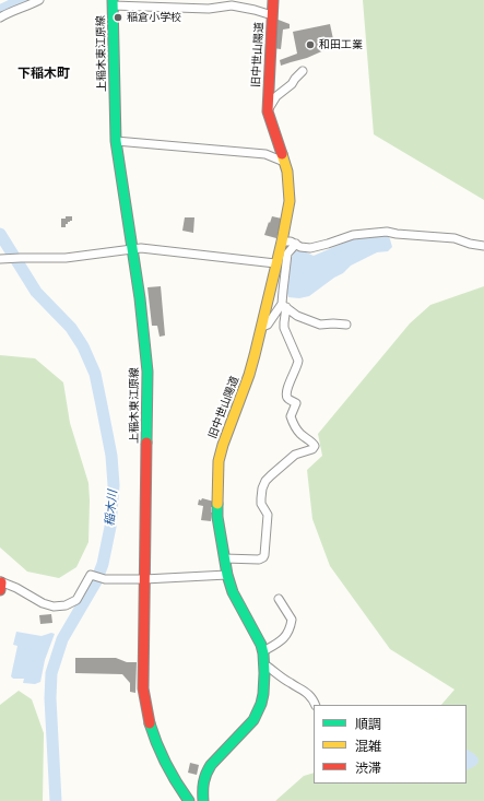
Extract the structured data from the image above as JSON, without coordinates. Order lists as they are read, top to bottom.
{
  "streets": {
    "street": ["上稲木東江原線", "旧中世山陽道"]
  },
  "districts": ["下稲木町"],
  "water": ["稲木川"],
  "places": ["稲倉小学校", "和田工業"],
  "legend": ["順調", "混雑", "渋滞"]
}
